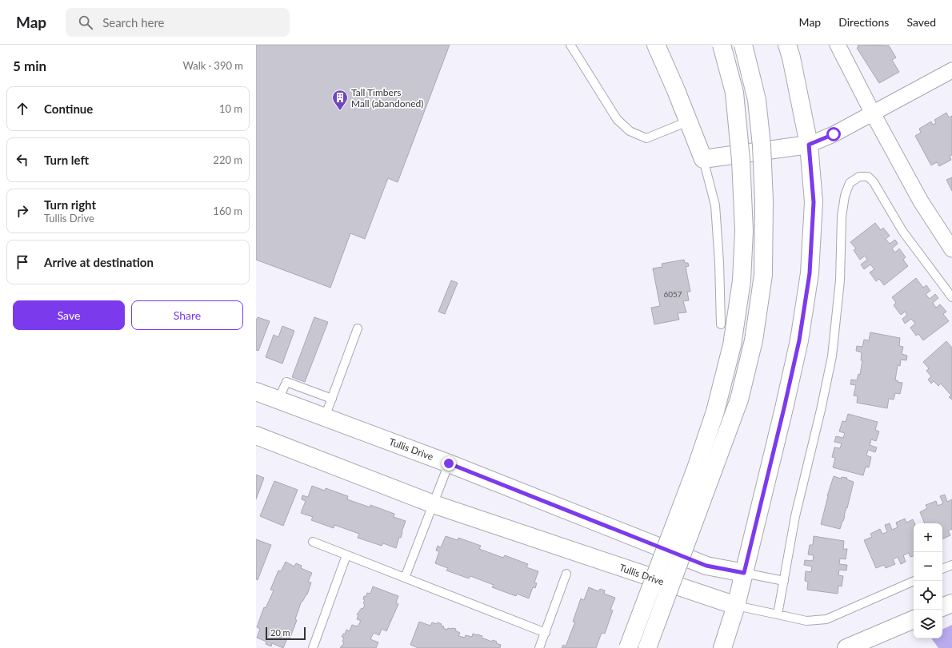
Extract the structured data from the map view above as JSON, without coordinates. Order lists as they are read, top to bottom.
{
  "streets": {
    "street": ["Tullis Drive"]
  },
  "places": {
    "building": ["Tall Timbers Mall (abandoned)"]
  },
  "house_numbers": ["6057"],
  "scale_bar": "20 m",
  "page": {
    "header": "Map",
    "search": "Search here",
    "nav": ["Map", "Directions", "Saved"],
    "heading": ["5 min", "Walk · 390 m"],
    "list": [
      ["Continue", "10 m"],
      ["Turn left", "220 m"],
      ["Turn right", "Tullis Drive", "160 m"],
      "Arrive at destination"
    ],
    "buttons": ["Save", "Share"],
    "map_buttons": ["+", "−"],
    "scale": "20 m"
  }
}
